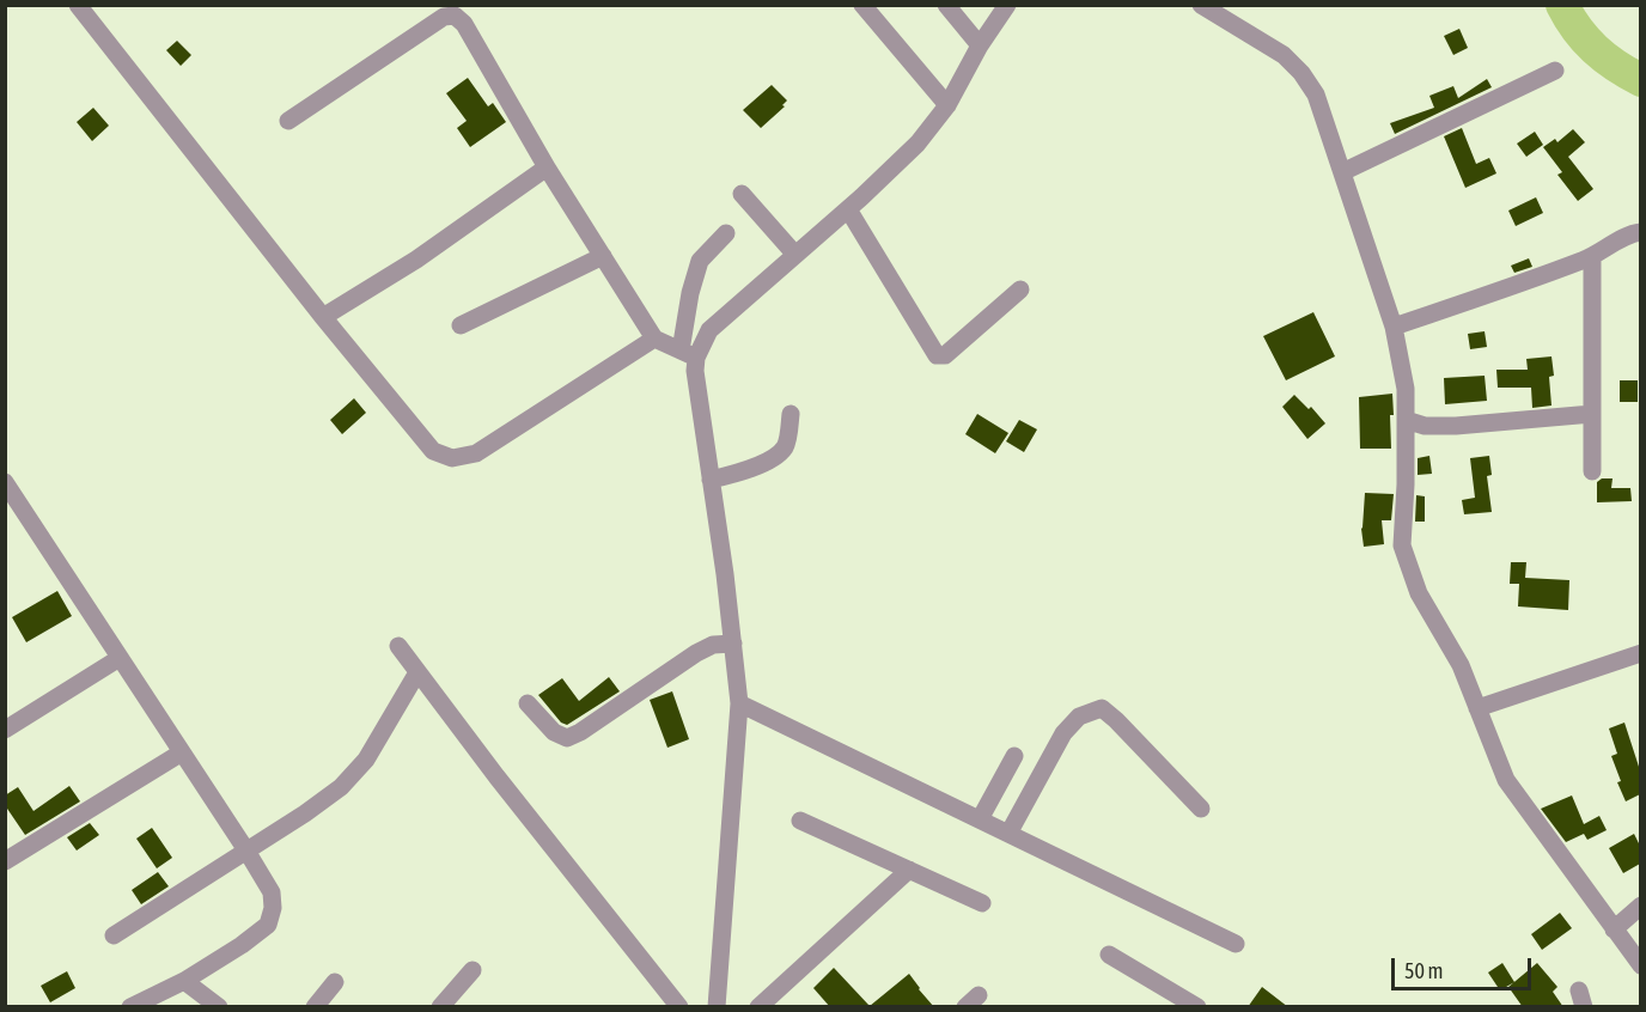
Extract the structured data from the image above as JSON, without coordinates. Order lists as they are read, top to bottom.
{
  "scale_bar": "50 m"
}
